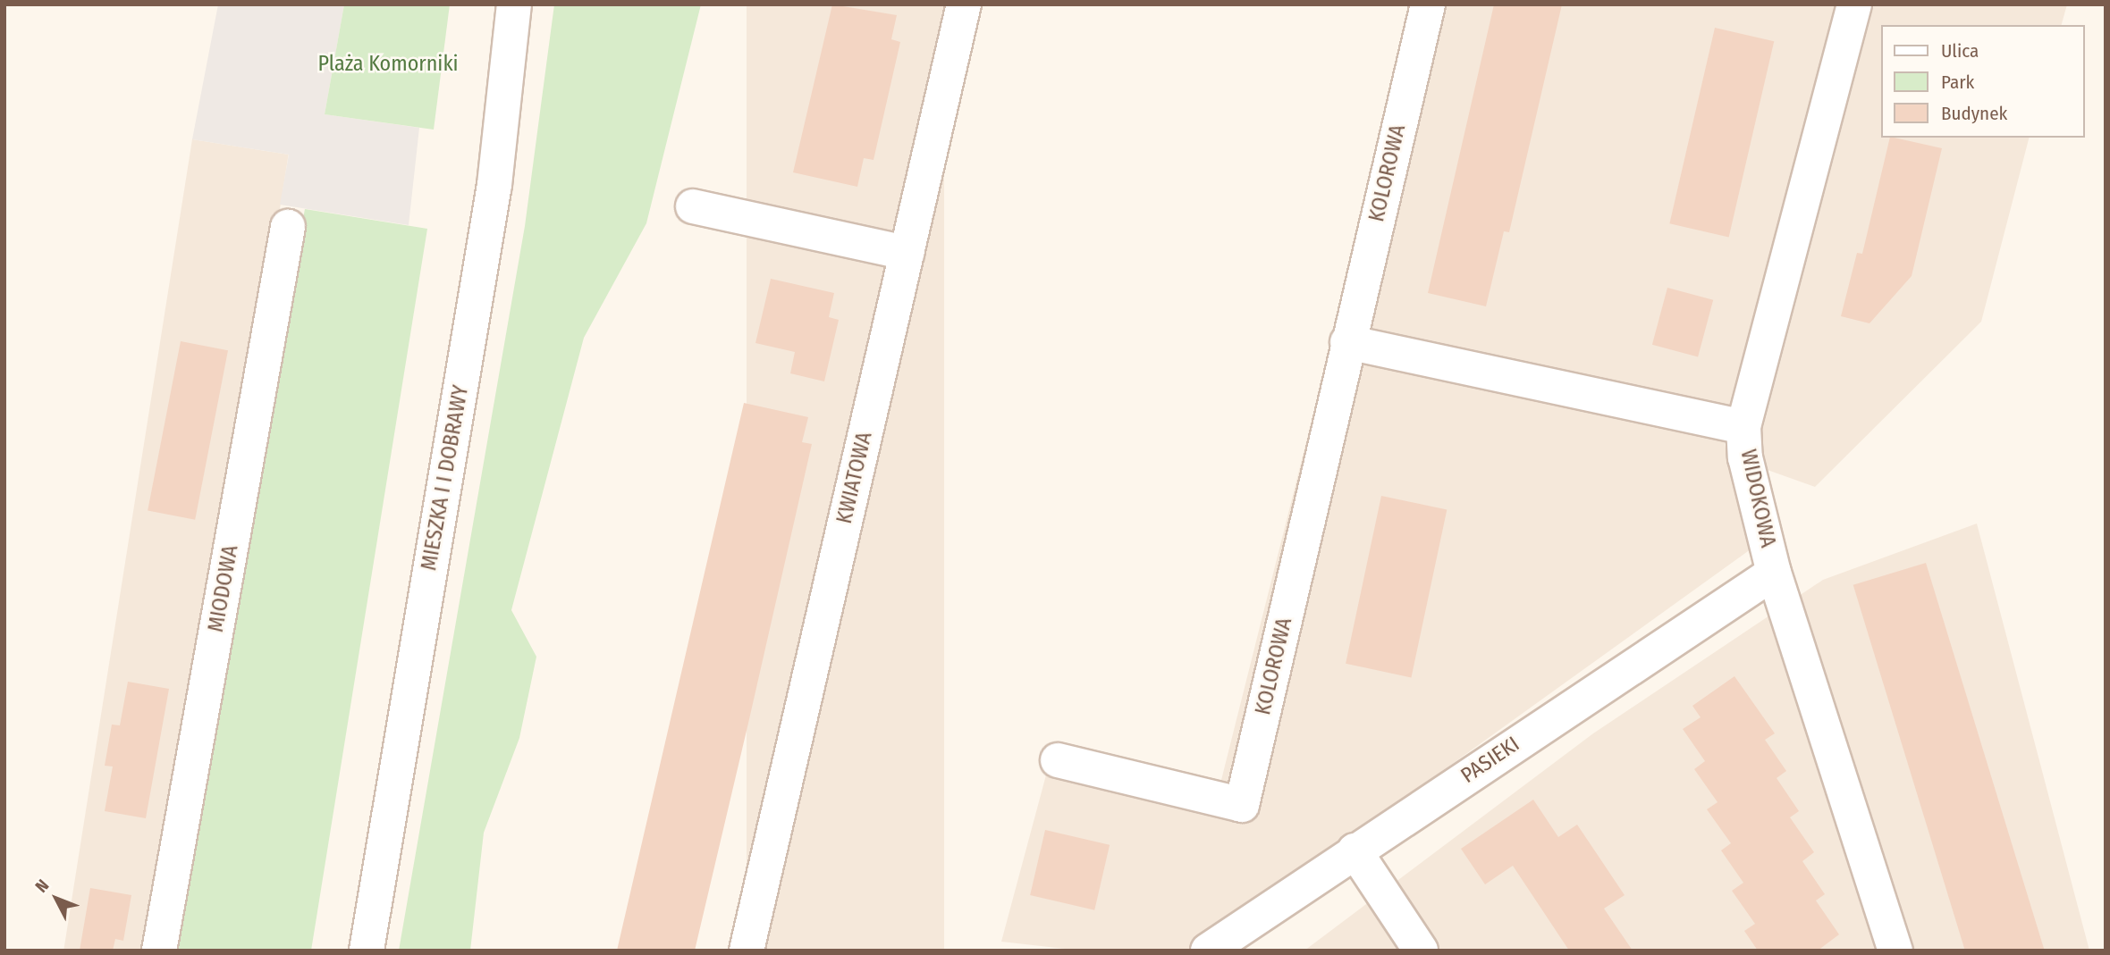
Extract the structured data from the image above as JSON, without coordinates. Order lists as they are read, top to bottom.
{
  "streets": {
    "street": [
      "KOLOROWA",
      "MIESZKA I I DOBRAWY",
      "KWIATOWA",
      "WIDOKOWA",
      "MIODOWA",
      "PASIEKI"
    ]
  },
  "crossings": [
    ["WIDOKOWA", "PASIEKI"]
  ],
  "parks": ["Plaża Komorniki"],
  "legend": ["Ulica", "Park", "Budynek"],
  "north": "top left"
}
